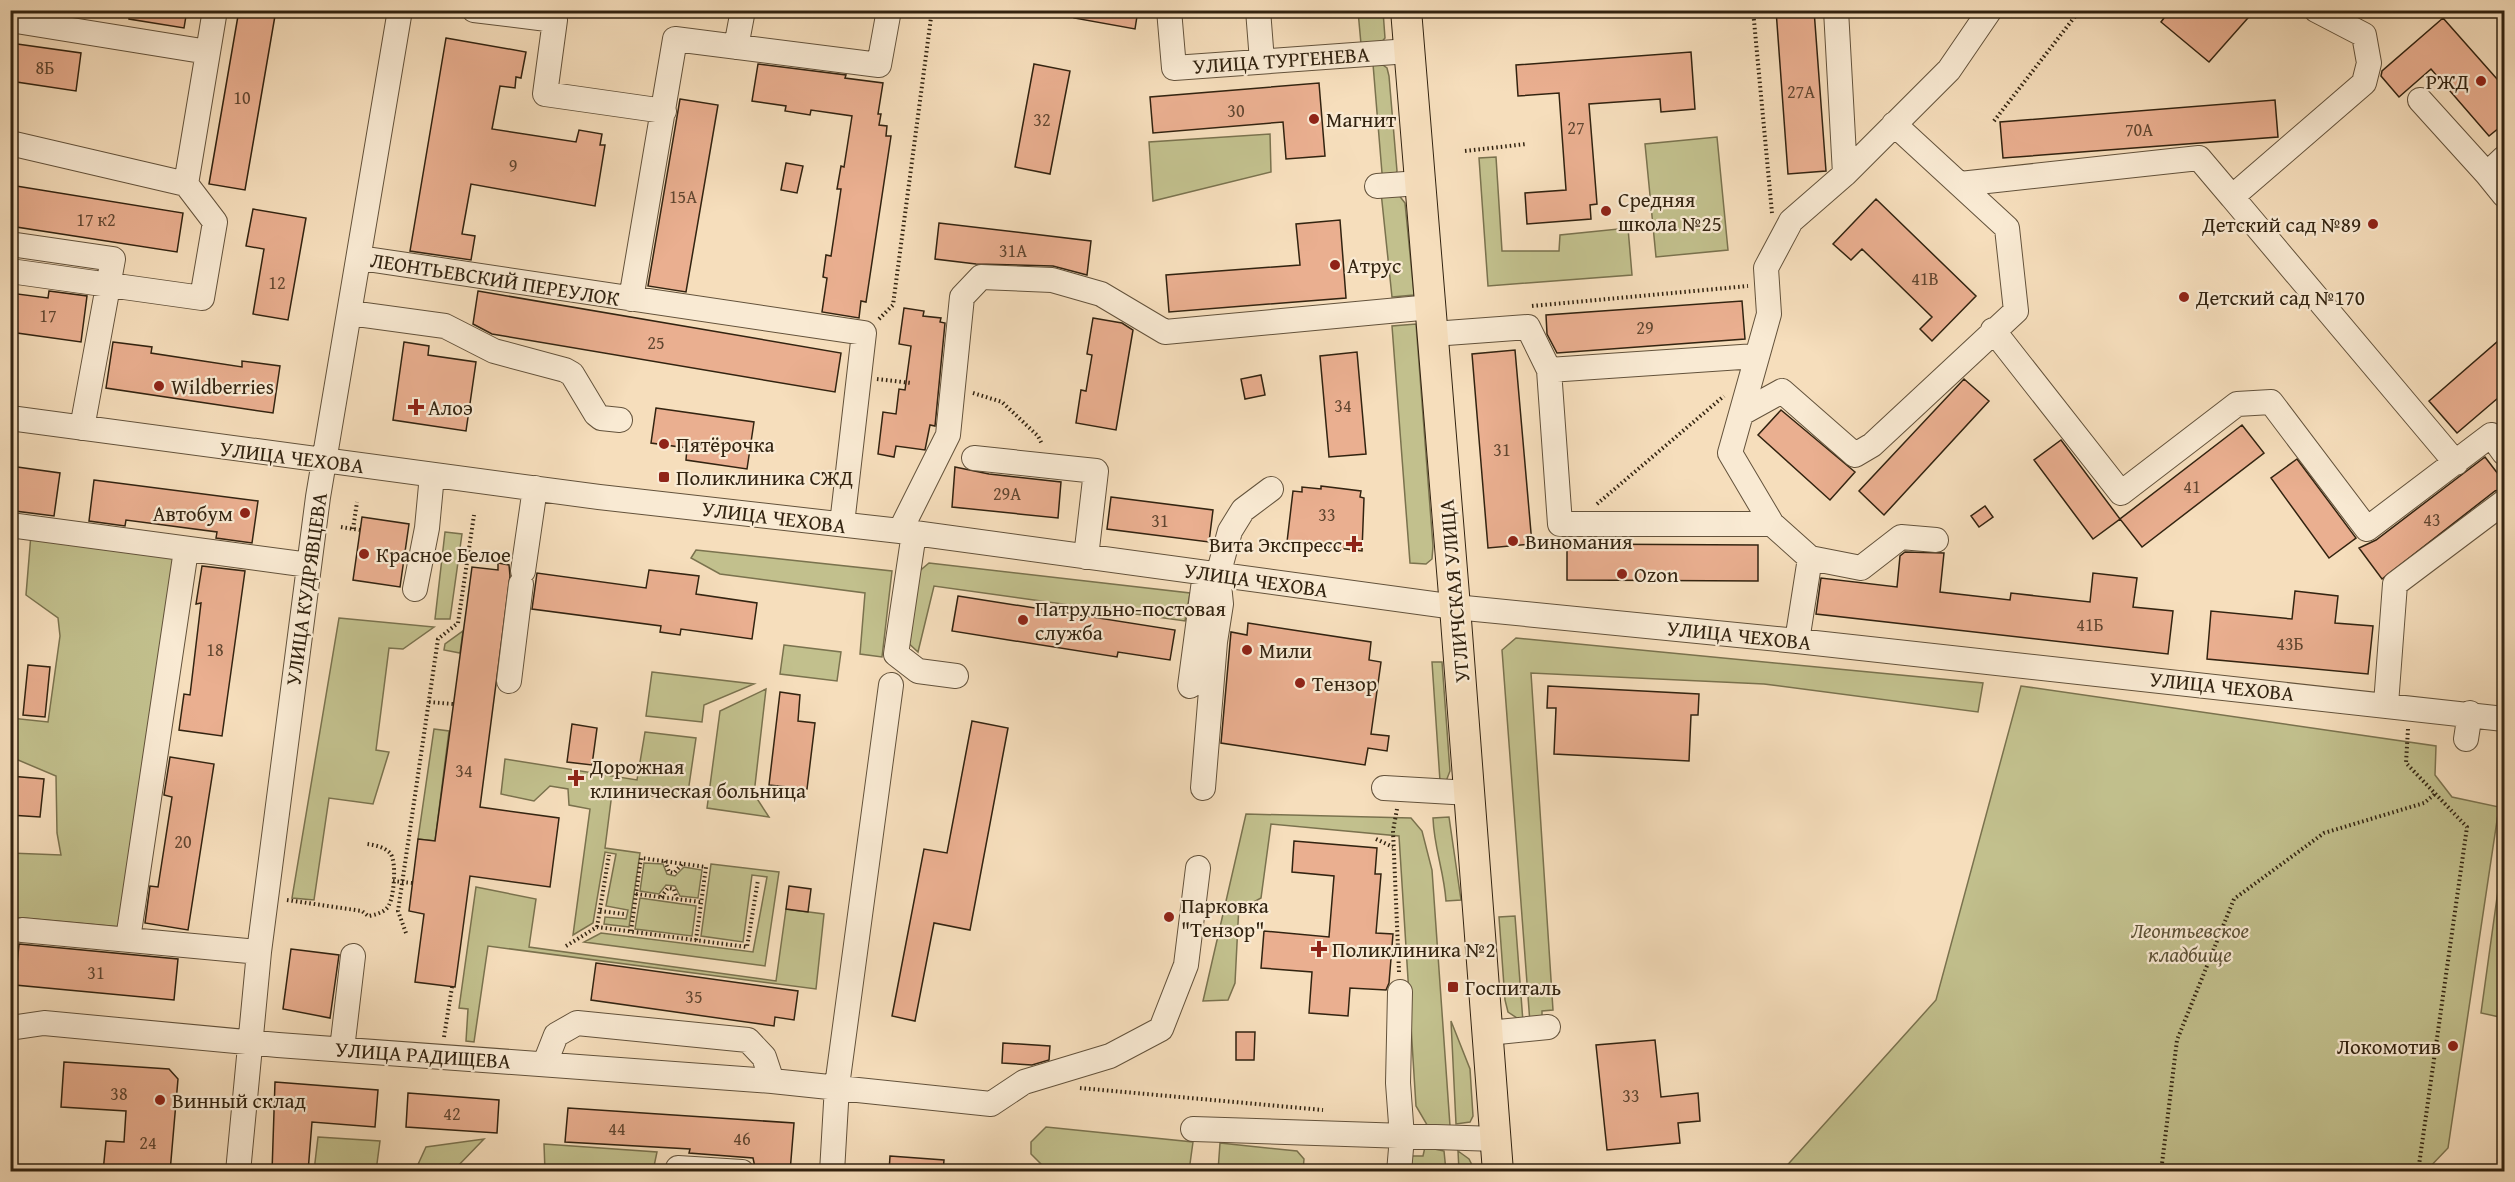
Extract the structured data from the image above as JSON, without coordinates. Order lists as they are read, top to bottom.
{
  "streets": {
    "main road": ["УГЛИЧСКАЯ УЛИЦА"],
    "street": [
      "УЛИЦА ТУРГЕНЕВА",
      "ЛЕОНТЬЕВСКИЙ ПЕРЕУЛОК",
      "УЛИЦА ЧЕХОВА",
      "УЛИЦА КУДРЯВЦЕВА",
      "УЛИЦА РАДИЩЕВА"
    ]
  },
  "crossings": [
    ["УЛИЦА ТУРГЕНЕВА", "УГЛИЧСКАЯ УЛИЦА"],
    ["ЛЕОНТЬЕВСКИЙ ПЕРЕУЛОК", "УЛИЦА КУДРЯВЦЕВА"],
    ["УЛИЦА ЧЕХОВА", "УЛИЦА КУДРЯВЦЕВА"],
    ["УЛИЦА ЧЕХОВА", "УГЛИЧСКАЯ УЛИЦА"],
    ["УЛИЦА КУДРЯВЦЕВА", "УЛИЦА РАДИЩЕВА"]
  ],
  "parks": ["Леонтьевское кладбище"],
  "places": {
    "other": [
      "РЖД",
      "Магнит",
      "Средняя школа №25",
      "Детский сад №89",
      "Атрус",
      "Детский сад №170",
      "Wildberries",
      "Пятёрочка",
      "Автобум",
      "Виномания",
      "Красное Белое",
      "Ozon",
      "Патрульно-постовая служба",
      "Мили",
      "Тензор",
      "Парковка \"Тензор\"",
      "Локомотив",
      "Винный склад"
    ],
    "health": [
      "Алоэ",
      "Вита Экспресс",
      "Дорожная клиническая больница",
      "Поликлиника №2"
    ],
    "transit": ["Поликлиника СЖД", "Госпиталь"]
  },
  "house_numbers": [
    "8Б",
    "27А",
    "10",
    "30",
    "32",
    "27",
    "70А",
    "9",
    "15А",
    "17 к2",
    "31А",
    "41В",
    "12",
    "17",
    "29",
    "25",
    "34",
    "31",
    "41",
    "29А",
    "33",
    "43",
    "31",
    "41Б",
    "43Б",
    "18",
    "34",
    "20",
    "31",
    "35",
    "38",
    "33",
    "42",
    "44",
    "46",
    "24"
  ]
}
